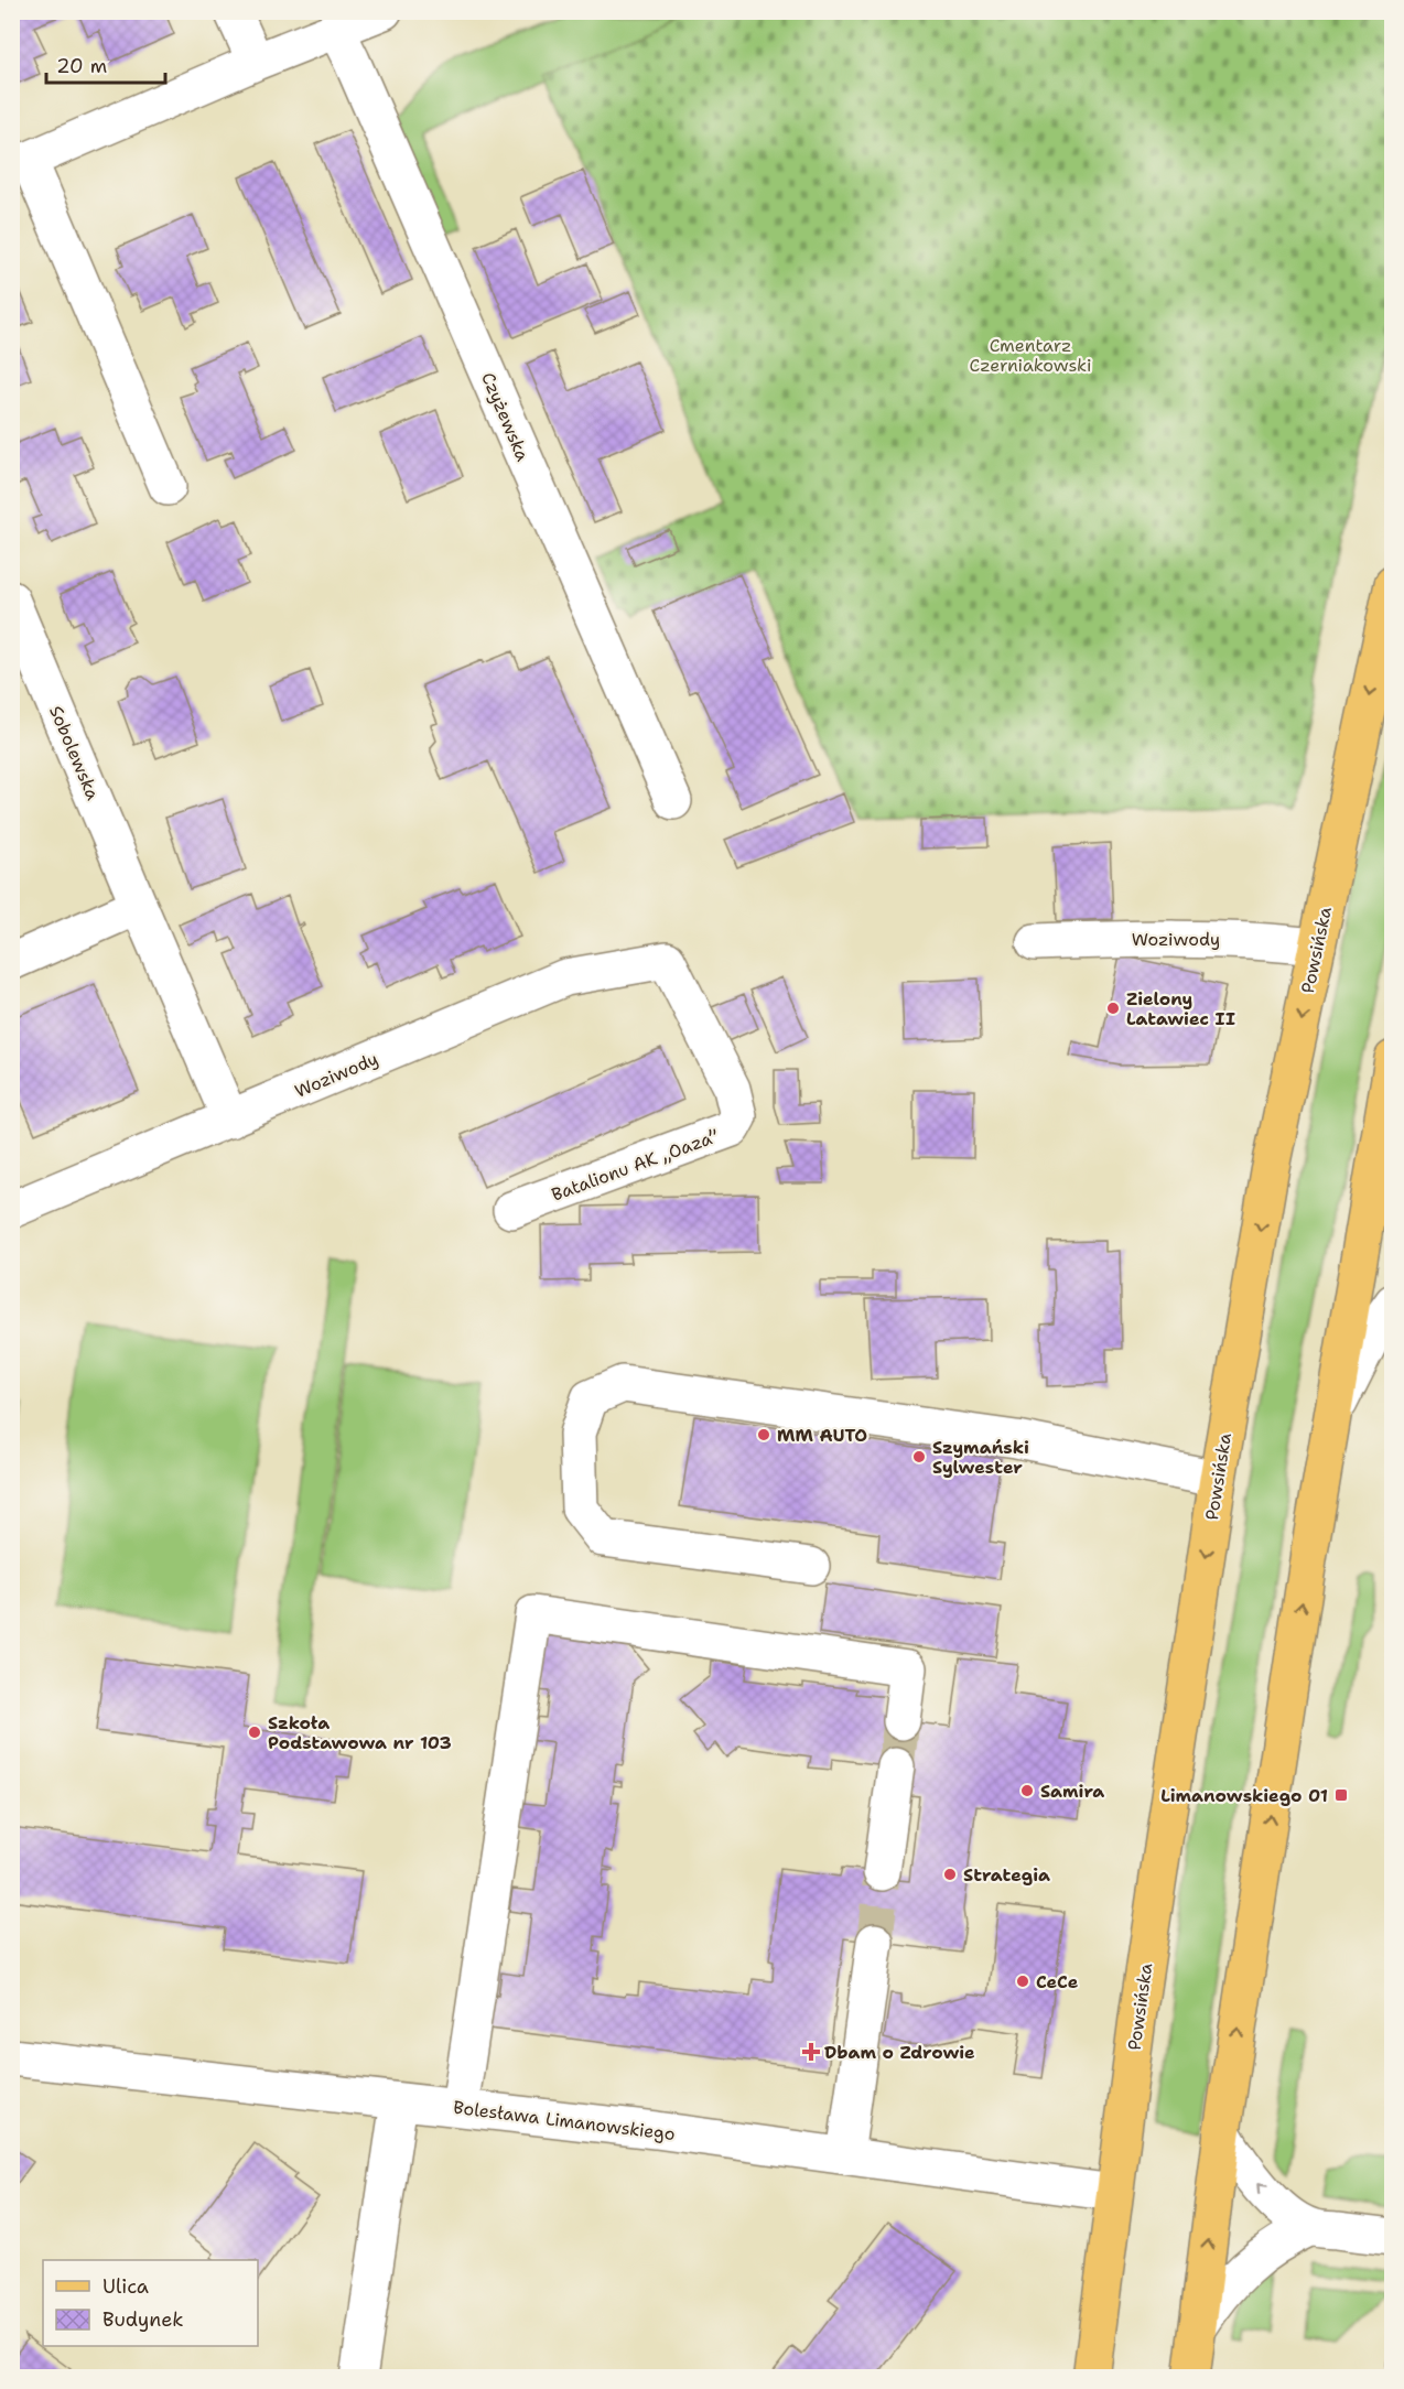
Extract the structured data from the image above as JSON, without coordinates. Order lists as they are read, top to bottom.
{
  "streets": {
    "main road": ["Powsińska"],
    "street": [
      "Czyżewska",
      "Sobolewska",
      "Woziwody",
      "Batalionu AK „Oaza”",
      "Bolesława Limanowskiego"
    ]
  },
  "crossings": [
    ["Sobolewska", "Woziwody"],
    ["Woziwody", "Powsińska"],
    ["Woziwody", "Batalionu AK „Oaza”"],
    ["Powsińska", "Bolesława Limanowskiego"]
  ],
  "parks": ["Cmentarz Czerniakowski"],
  "places": {
    "other": [
      "Zielony Latawiec II",
      "MM AUTO",
      "Szymański Sylwester",
      "Szkoła Podstawowa nr 103",
      "Samira",
      "Strategia",
      "CeCe"
    ],
    "transit": ["Limanowskiego 01"],
    "health": ["Dbam o Zdrowie"]
  },
  "legend": ["Ulica", "Budynek"],
  "scale_bar": "20 m"
}
